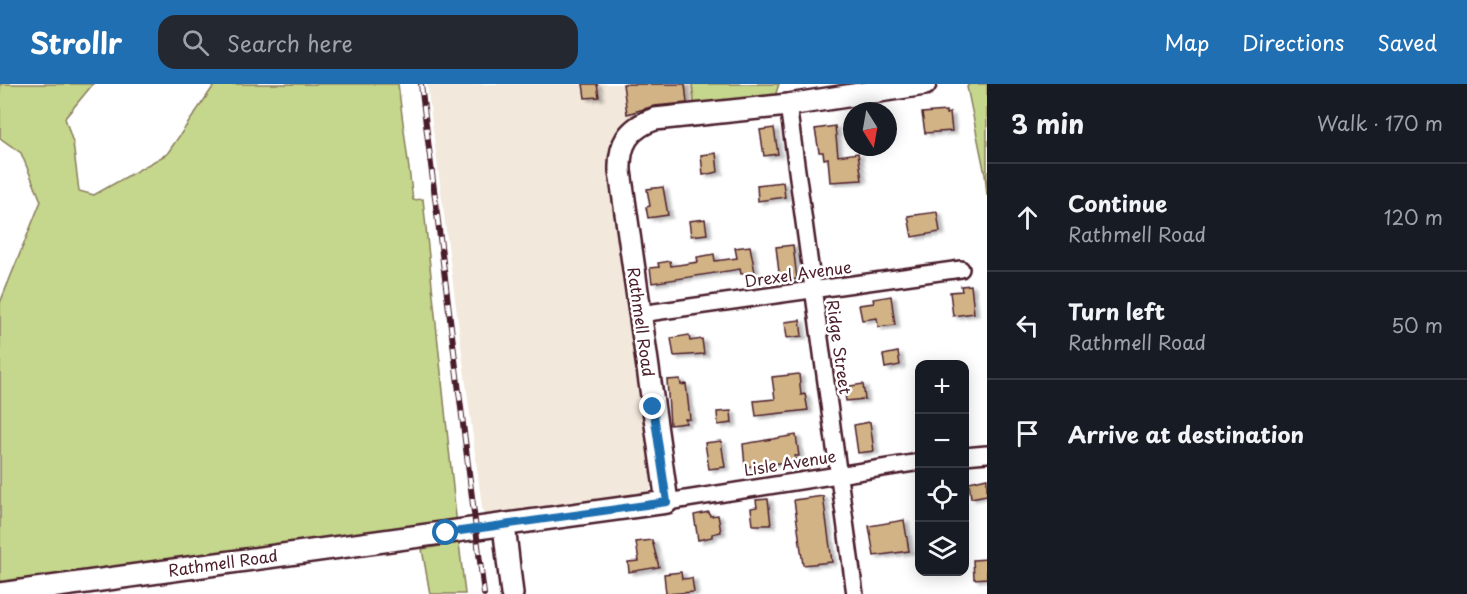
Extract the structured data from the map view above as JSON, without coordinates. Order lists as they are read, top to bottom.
{
  "streets": {
    "street": [
      "Drexel Avenue",
      "Rathmell Road",
      "Ridge Street",
      "Lisle Avenue"
    ]
  },
  "crossings": [
    ["Drexel Avenue", "Rathmell Road"],
    ["Drexel Avenue", "Ridge Street"],
    ["Rathmell Road", "Ridge Street"],
    ["Rathmell Road", "Lisle Avenue"],
    ["Ridge Street", "Lisle Avenue"]
  ],
  "north": "bottom",
  "page": {
    "header": "Strollr",
    "search": "Search here",
    "nav": ["Map", "Directions", "Saved"],
    "heading": ["3 min", "Walk · 170 m"],
    "list": [
      ["Continue", "Rathmell Road", "120 m"],
      ["Turn left", "Rathmell Road", "50 m"],
      "Arrive at destination"
    ],
    "map_buttons": ["+", "−"]
  }
}
